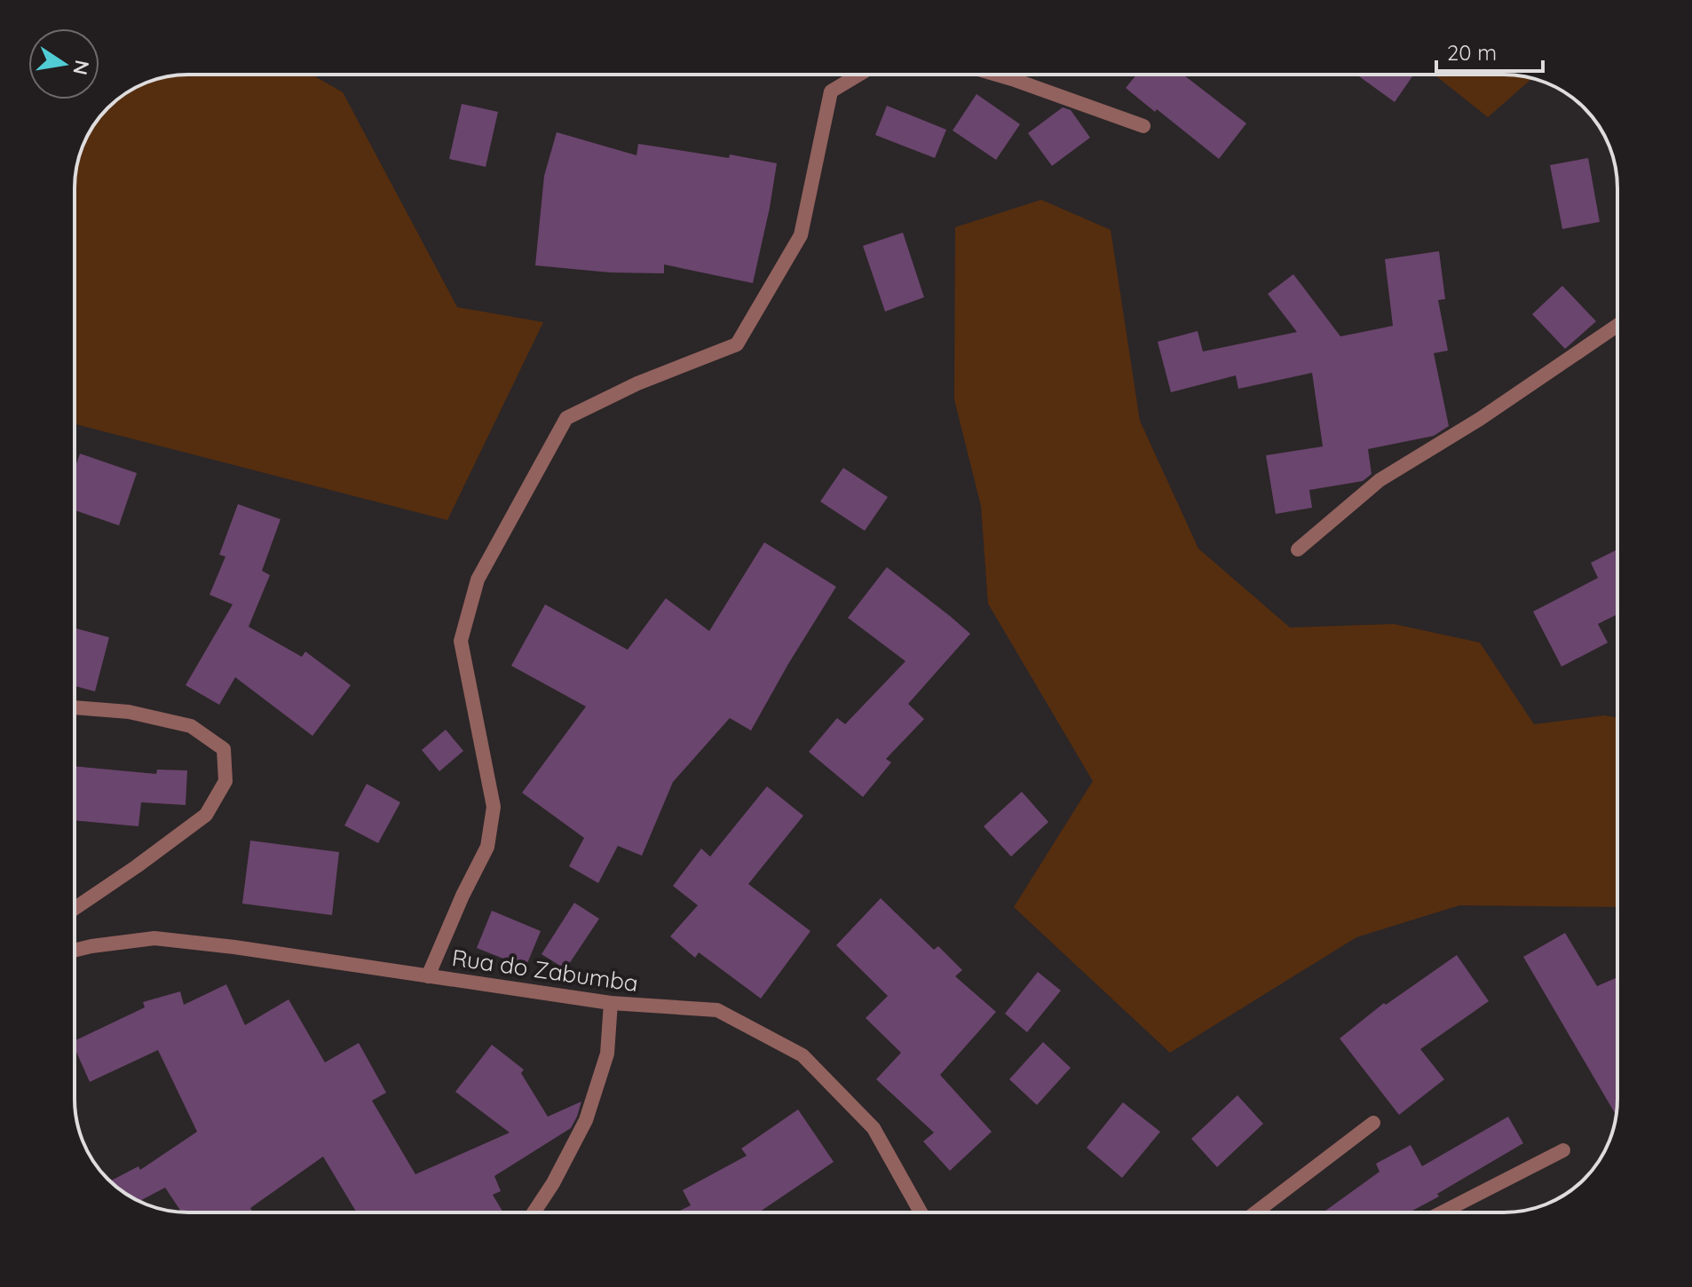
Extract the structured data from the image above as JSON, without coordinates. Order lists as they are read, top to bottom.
{
  "streets": {
    "street": ["Rua do Zabumba"]
  },
  "scale_bar": "20 m",
  "north": "right"
}
